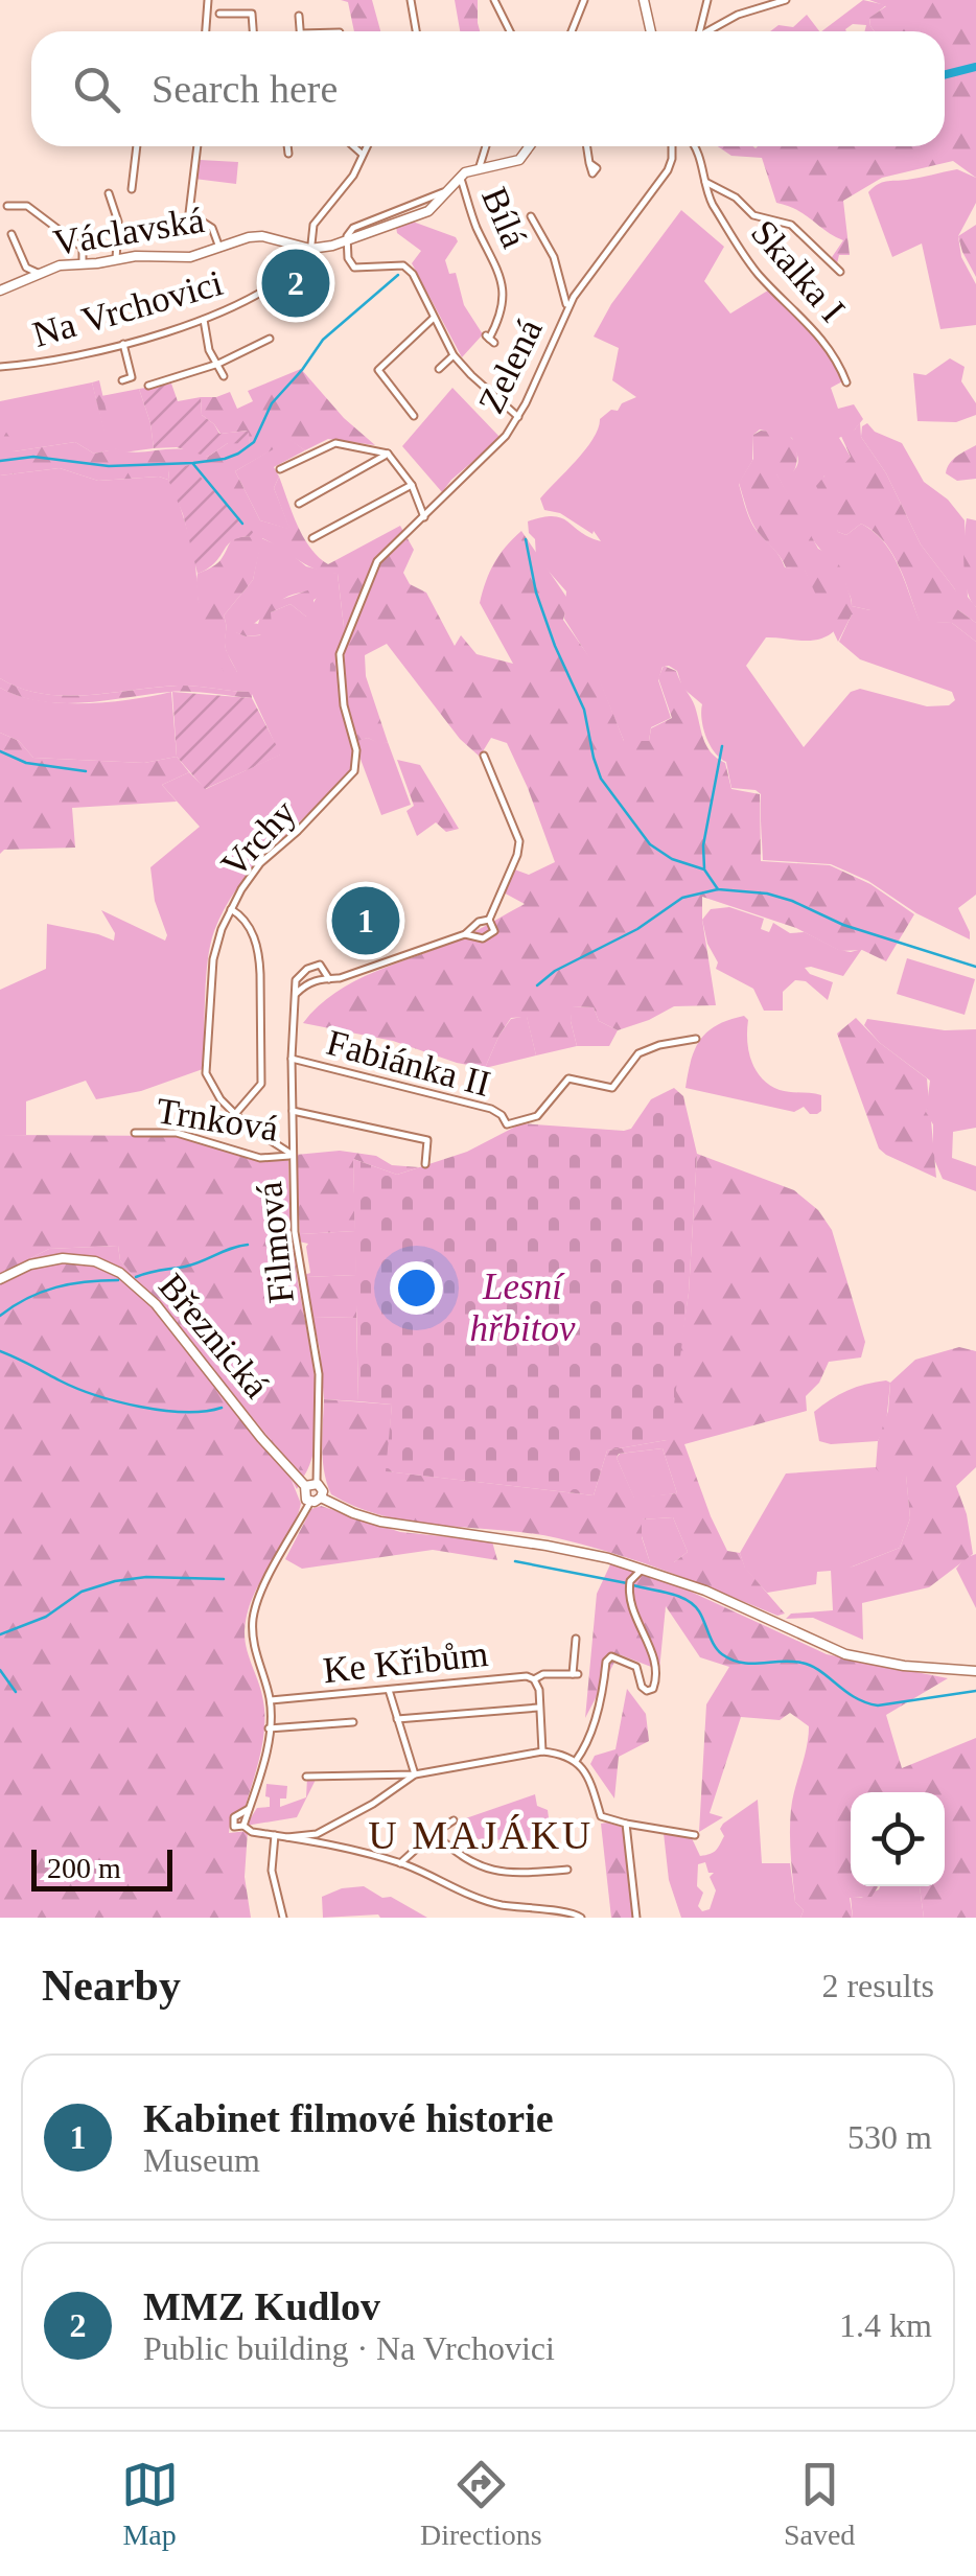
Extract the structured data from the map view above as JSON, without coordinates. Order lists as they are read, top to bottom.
{
  "streets": {
    "main road": ["Václavská", "Březnická"],
    "street": [
      "Bílá",
      "Skalka I",
      "Na Vrchovici",
      "Zelená",
      "Vrchy",
      "Fabiánka II",
      "Trnková",
      "Filmová",
      "Ke Křibům"
    ]
  },
  "crossings": [
    ["Bílá", "Václavská"],
    ["Václavská", "Na Vrchovici"],
    ["Zelená", "Vrchy"],
    ["Vrchy", "Trnková"],
    ["Vrchy", "Filmová"],
    ["Fabiánka II", "Filmová"],
    ["Trnková", "Filmová"],
    ["Filmová", "Březnická"]
  ],
  "districts": ["U MAJÁKU"],
  "parks": ["Lesní hřbitov"],
  "scale_bar": "200 m",
  "page": {
    "search": "Search here",
    "pins": ["2", "1"],
    "scale": "200 m",
    "heading": ["Nearby", "2 results"],
    "list": [
      {
        "mark": "1",
        "name": "Kabinet filmové historie",
        "note": "Museum",
        "value": "530 m"
      },
      {
        "mark": "2",
        "name": "MMZ Kudlov",
        "note": "Public building · Na Vrchovici",
        "value": "1.4 km"
      }
    ],
    "nav": ["Map", "Directions", "Saved"]
  }
}
